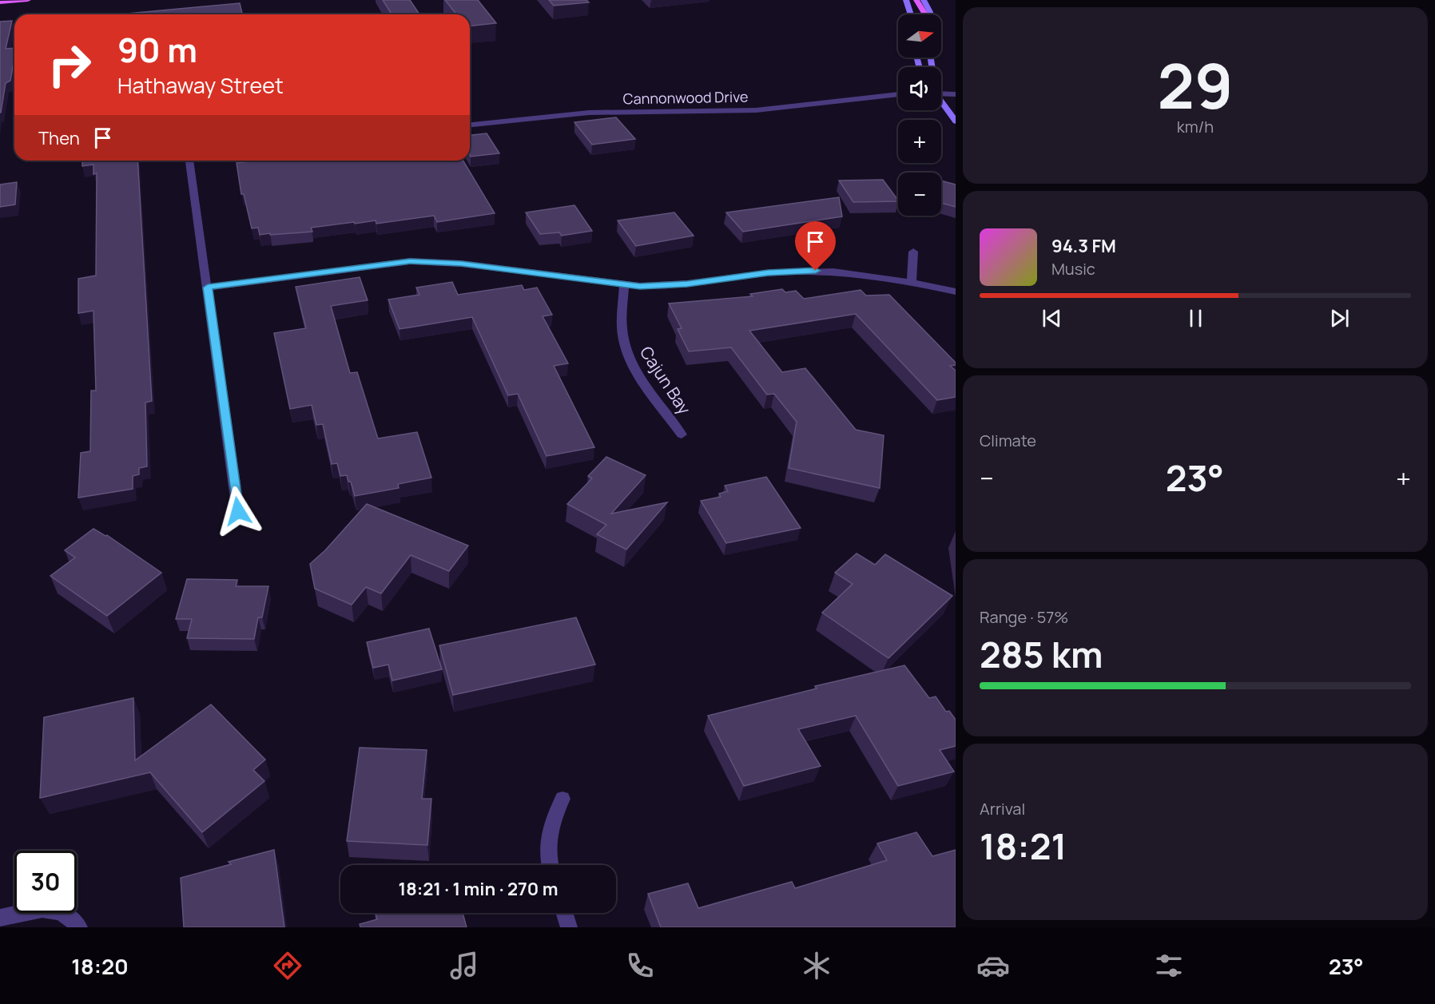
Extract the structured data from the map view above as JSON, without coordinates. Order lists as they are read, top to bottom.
{
  "streets": {
    "street": ["Cannonwood Drive", "Cajun Bay"]
  },
  "north": "right",
  "page": {
    "tile": [
      ["29", "km/h"],
      "Climate",
      ["Range · 57%", "285 km"],
      ["Arrival", "18:21"]
    ],
    "map_buttons": ["+", "−"],
    "turn": ["90 m", "Hathaway Street"],
    "then": "Then",
    "song": ["94.3 FM", "Music"],
    "heat": ["−", "23°", "+"],
    "limit": "30",
    "trip": "18:21 · 1 min · 270 m",
    "tabs": ["18:20", "23°"]
  }
}
